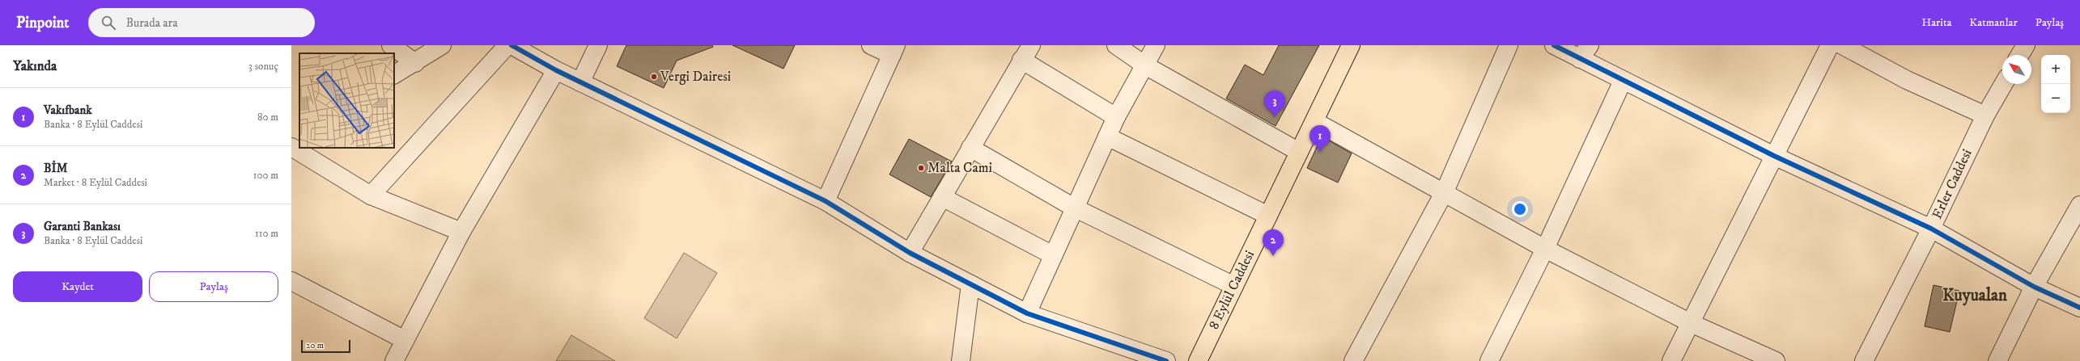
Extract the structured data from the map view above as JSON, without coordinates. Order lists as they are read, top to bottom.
{
  "streets": {
    "main road": ["8 Eylül Caddesi"],
    "street": ["Erler Caddesi"]
  },
  "districts": ["Kuyualan"],
  "places": ["Vergi Dairesi", "Malta Cami"],
  "scale_bar": "20 m",
  "north": "top left",
  "page": {
    "header": "Pinpoint",
    "search": "Burada ara",
    "nav": ["Harita", "Katmanlar", "Paylaş"],
    "heading": ["Yakında", "3 sonuç"],
    "map_buttons": ["+", "−"],
    "list": [
      {
        "mark": "1",
        "name": "Vakıfbank",
        "note": "Banka · 8 Eylül Caddesi",
        "value": "80 m"
      },
      {
        "mark": "2",
        "name": "BİM",
        "note": "Market · 8 Eylül Caddesi",
        "value": "100 m"
      },
      {
        "mark": "3",
        "name": "Garanti Bankası",
        "note": "Banka · 8 Eylül Caddesi",
        "value": "110 m"
      }
    ],
    "pins": ["3", "1", "2"],
    "buttons": ["Kaydet", "Paylaş"],
    "scale": "20 m"
  }
}
